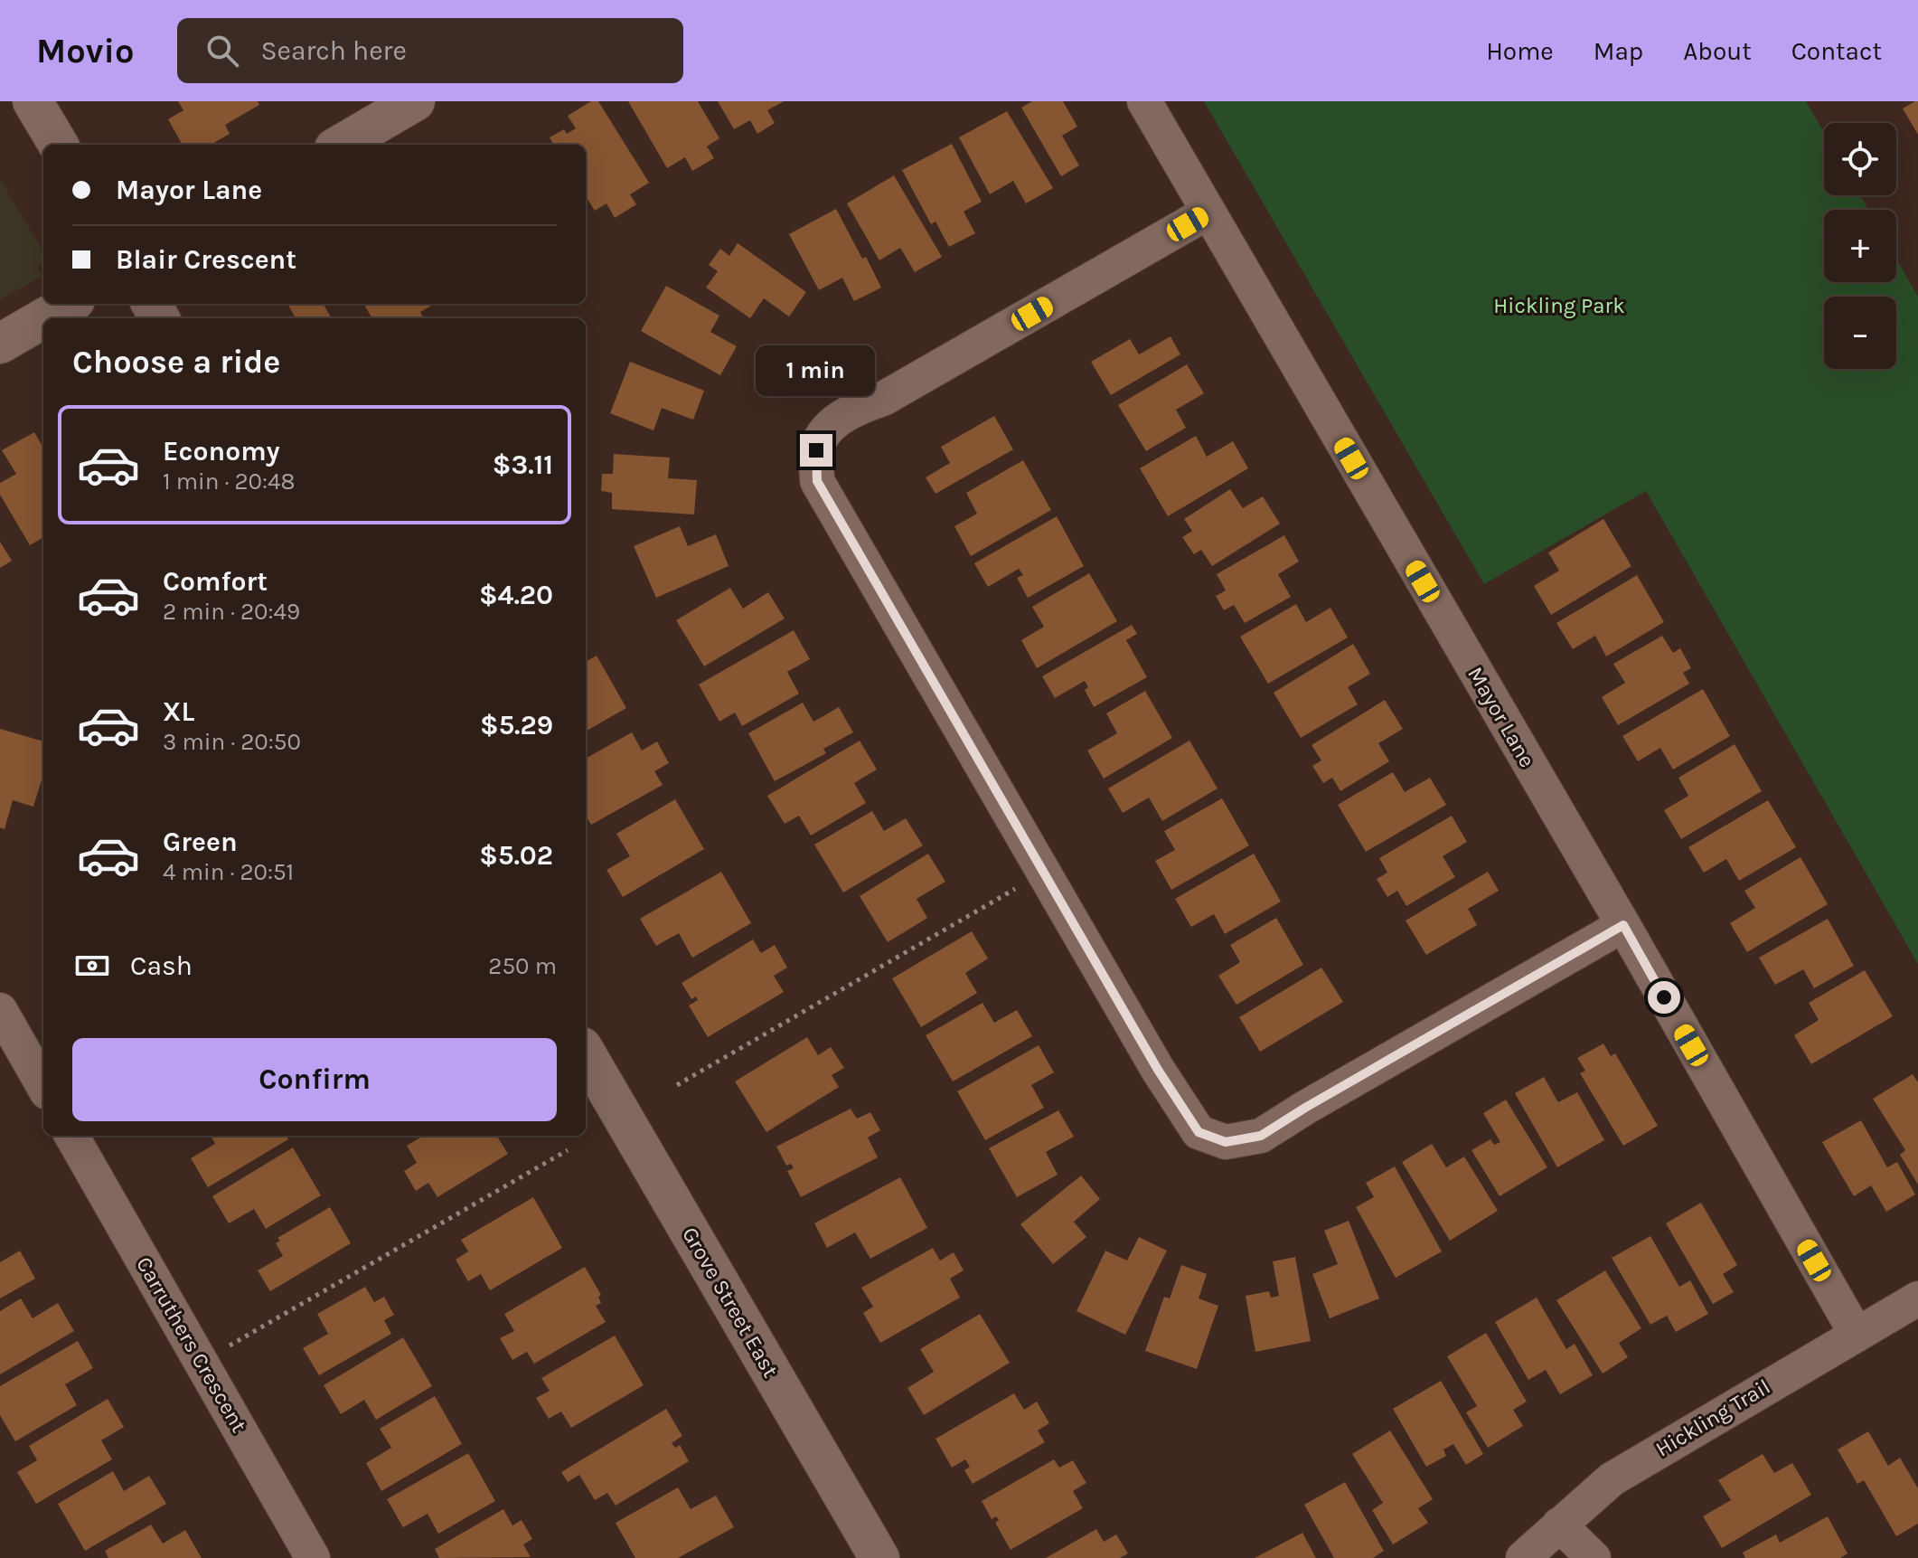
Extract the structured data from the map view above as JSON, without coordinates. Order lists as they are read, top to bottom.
{
  "streets": {
    "street": [
      "Mayor Lane",
      "Grove Street East",
      "Carruthers Crescent",
      "Hickling Trail"
    ]
  },
  "crossings": [
    ["Mayor Lane", "Hickling Trail"]
  ],
  "parks": ["Hickling Park"],
  "page": {
    "header": "Movio",
    "search": "Search here",
    "nav": [
      "Home",
      "Map",
      "About",
      "Contact"
    ],
    "map_buttons": ["+", "−"],
    "banner": ["Mayor Lane", "Blair Crescent"],
    "heading": "Choose a ride",
    "bubble": "1 min",
    "list": [
      {
        "name": "Economy",
        "note": "1 min · 20:48",
        "value": "$3.11"
      },
      {
        "name": "Comfort",
        "note": "2 min · 20:49",
        "value": "$4.20"
      },
      {
        "name": "XL",
        "note": "3 min · 20:50",
        "value": "$5.29"
      },
      {
        "name": "Green",
        "note": "4 min · 20:51",
        "value": "$5.02"
      }
    ],
    "pay": ["Cash", "250 m"],
    "buttons": "Confirm"
  }
}
